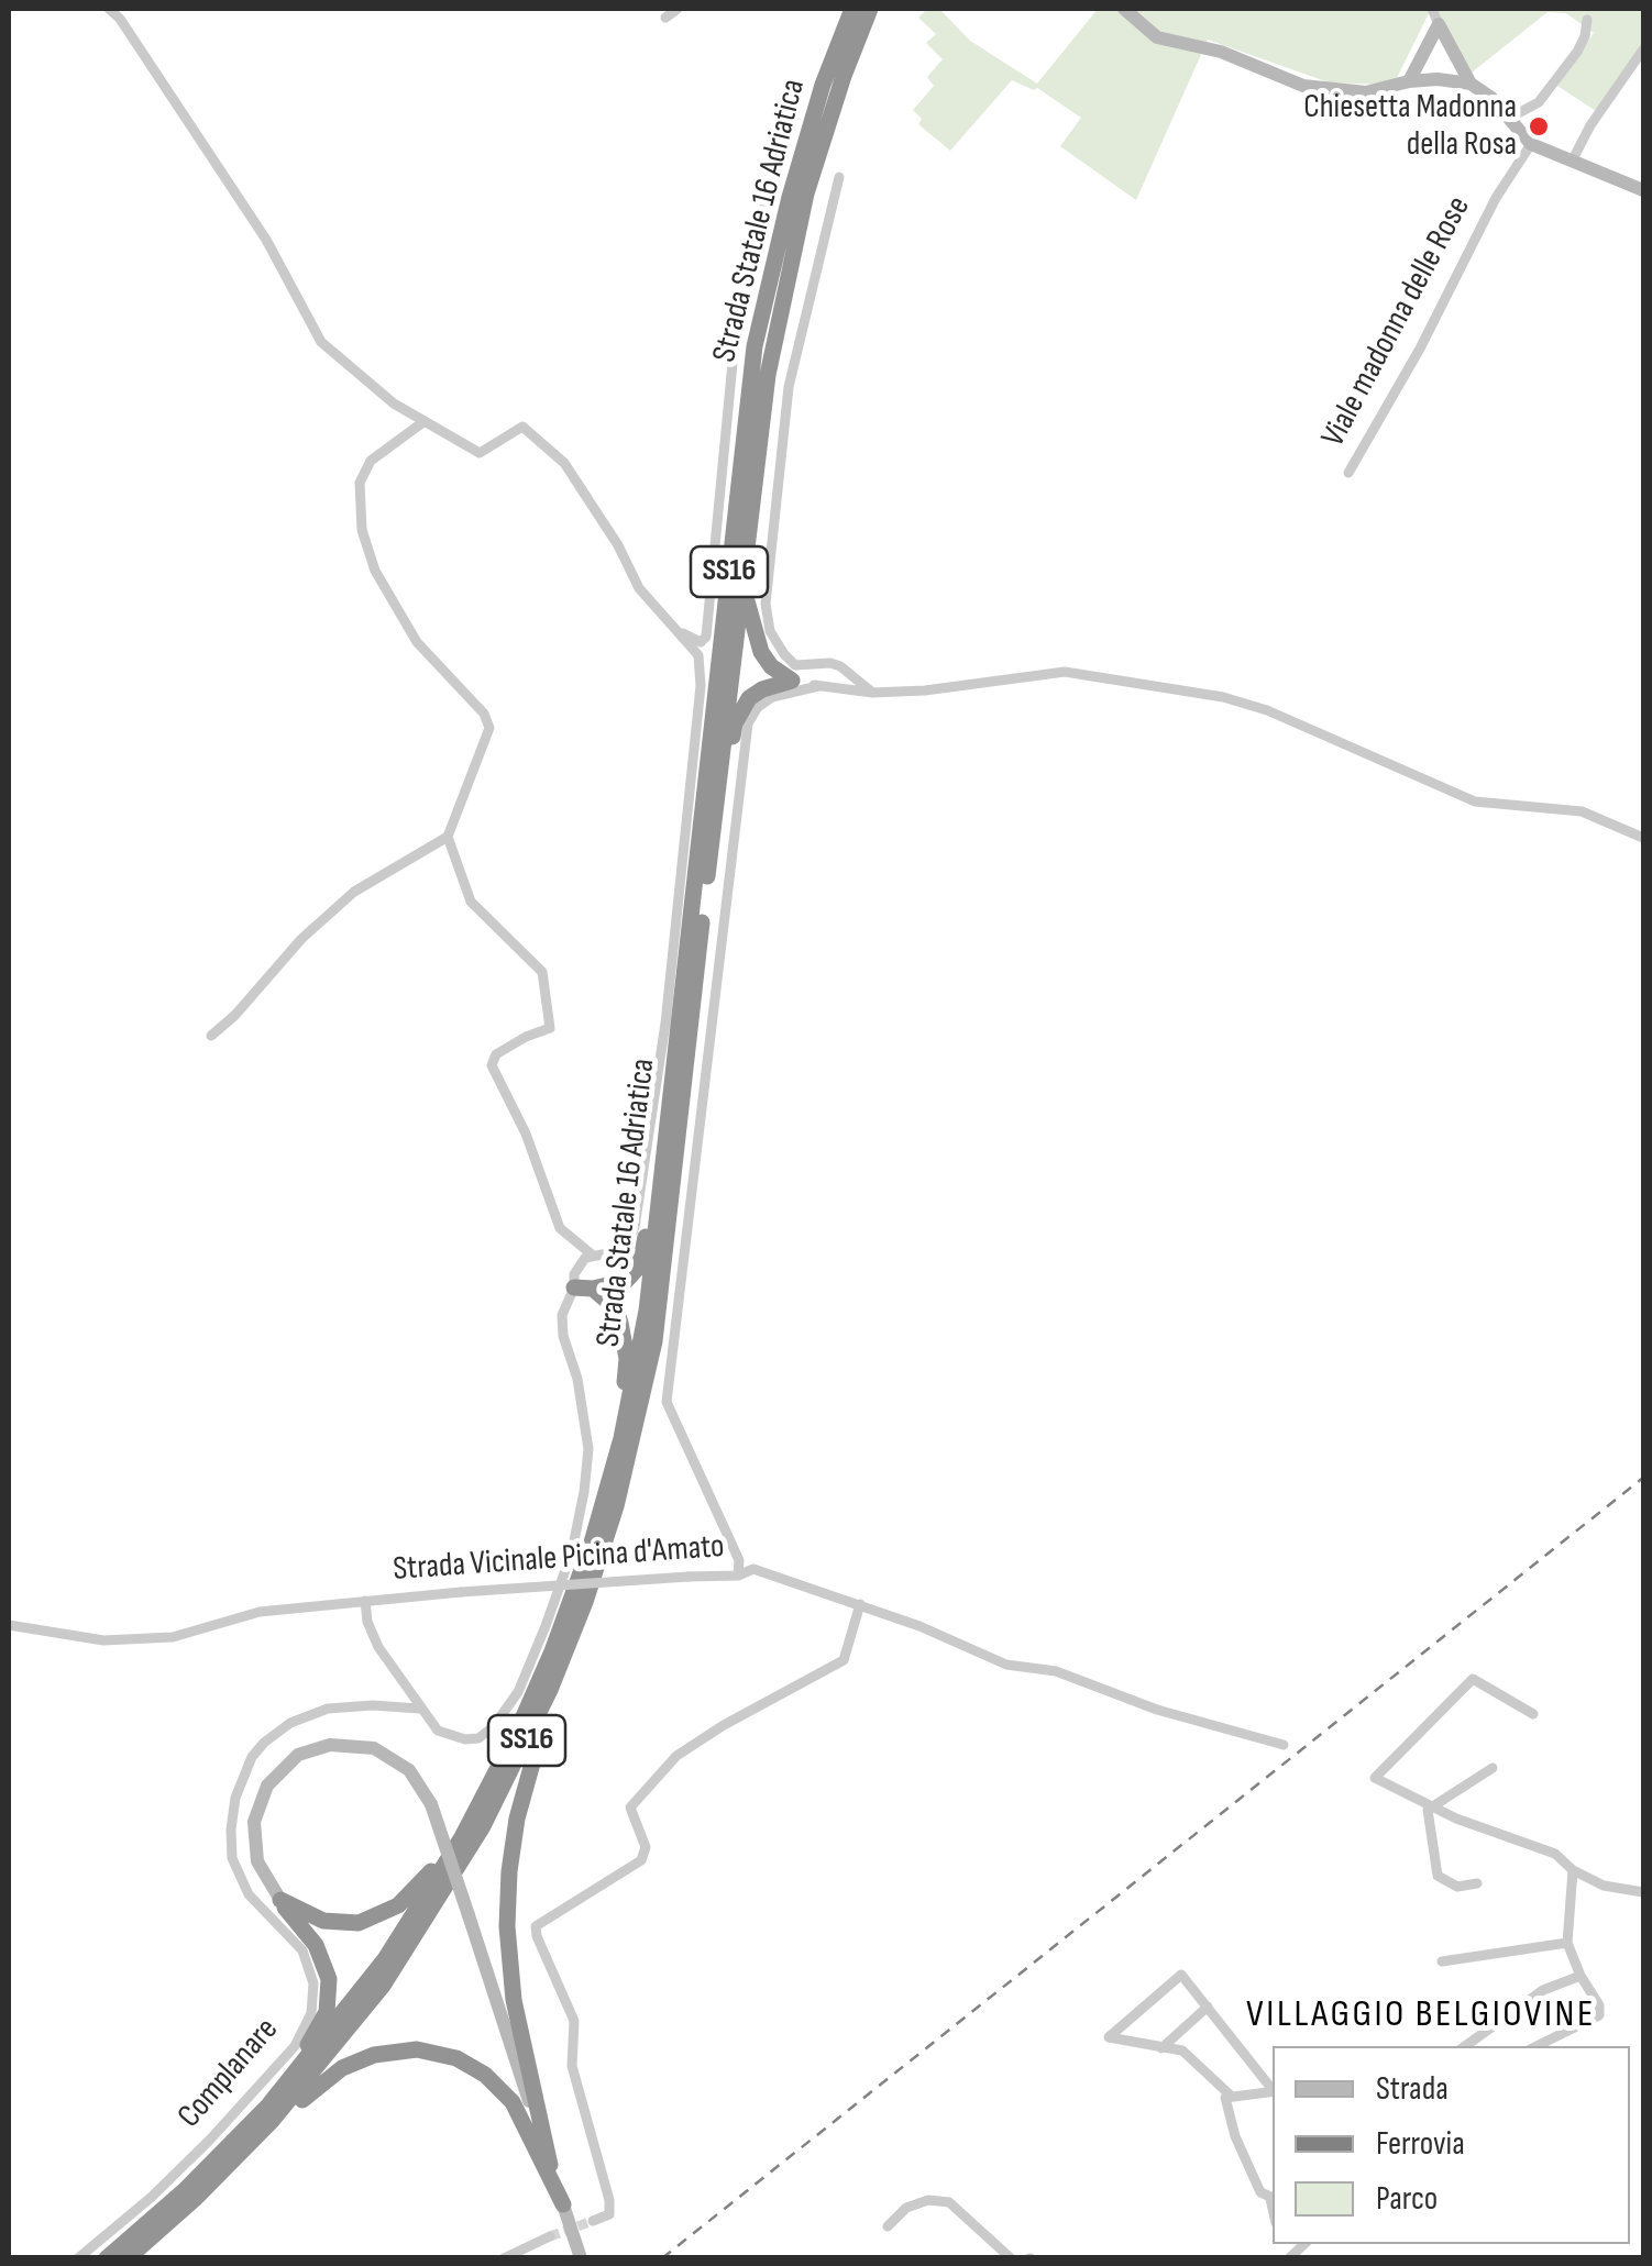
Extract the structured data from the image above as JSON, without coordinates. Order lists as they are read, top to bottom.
{
  "streets": {
    "highway": ["Strada Statale 16 Adriatica", "SS16"],
    "street": ["Viale madonna delle Rose", "Strada Vicinale Picina d'Amato", "Complanare"]
  },
  "crossings": [
    ["Strada Statale 16 Adriatica", "SS16"]
  ],
  "districts": ["VILLAGGIO BELGIOVINE"],
  "places": ["Chiesetta Madonna della Rosa"],
  "legend": ["Strada", "Ferrovia", "Parco"]
}
